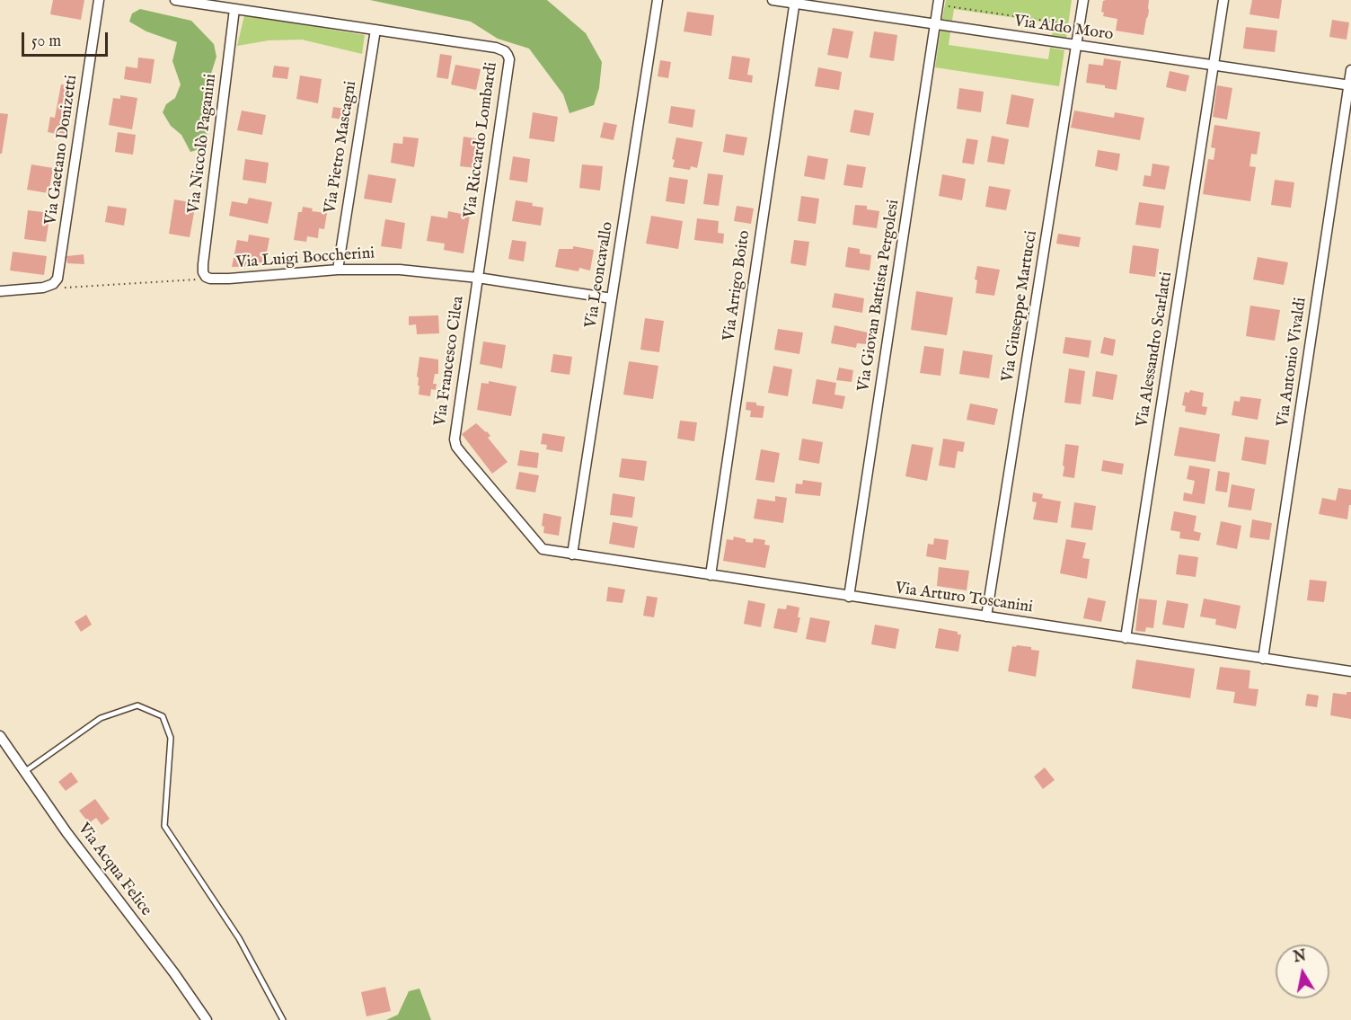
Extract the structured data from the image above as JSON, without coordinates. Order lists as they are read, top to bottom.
{
  "streets": {
    "street": [
      "Via Aldo Moro",
      "Via Riccardo Lombardi",
      "Via Niccolò Paganini",
      "Via Pietro Mascagni",
      "Via Gaetano Donizetti",
      "Via Luigi Boccherini",
      "Via Leoncavallo",
      "Via Arrigo Boito",
      "Via Giovan Battista Pergolesi",
      "Via Giuseppe Martucci",
      "Via Alessandro Scarlatti",
      "Via Francesco Cilea",
      "Via Antonio Vivaldi",
      "Via Arturo Toscanini",
      "Via Acqua Felice"
    ]
  },
  "crossings": [
    ["Via Aldo Moro", "Via Arrigo Boito"],
    ["Via Aldo Moro", "Via Giovan Battista Pergolesi"],
    ["Via Aldo Moro", "Via Giuseppe Martucci"],
    ["Via Aldo Moro", "Via Alessandro Scarlatti"],
    ["Via Aldo Moro", "Via Antonio Vivaldi"],
    ["Via Riccardo Lombardi", "Via Niccolò Paganini"],
    ["Via Riccardo Lombardi", "Via Pietro Mascagni"],
    ["Via Riccardo Lombardi", "Via Luigi Boccherini"],
    ["Via Riccardo Lombardi", "Via Francesco Cilea"],
    ["Via Niccolò Paganini", "Via Luigi Boccherini"],
    ["Via Pietro Mascagni", "Via Luigi Boccherini"],
    ["Via Luigi Boccherini", "Via Leoncavallo"],
    ["Via Luigi Boccherini", "Via Francesco Cilea"],
    ["Via Leoncavallo", "Via Francesco Cilea"],
    ["Via Leoncavallo", "Via Arturo Toscanini"],
    ["Via Arrigo Boito", "Via Arturo Toscanini"],
    ["Via Giovan Battista Pergolesi", "Via Arturo Toscanini"],
    ["Via Giuseppe Martucci", "Via Arturo Toscanini"],
    ["Via Alessandro Scarlatti", "Via Arturo Toscanini"],
    ["Via Francesco Cilea", "Via Arturo Toscanini"],
    ["Via Antonio Vivaldi", "Via Arturo Toscanini"]
  ],
  "scale_bar": "50 m",
  "north": "top"
}
